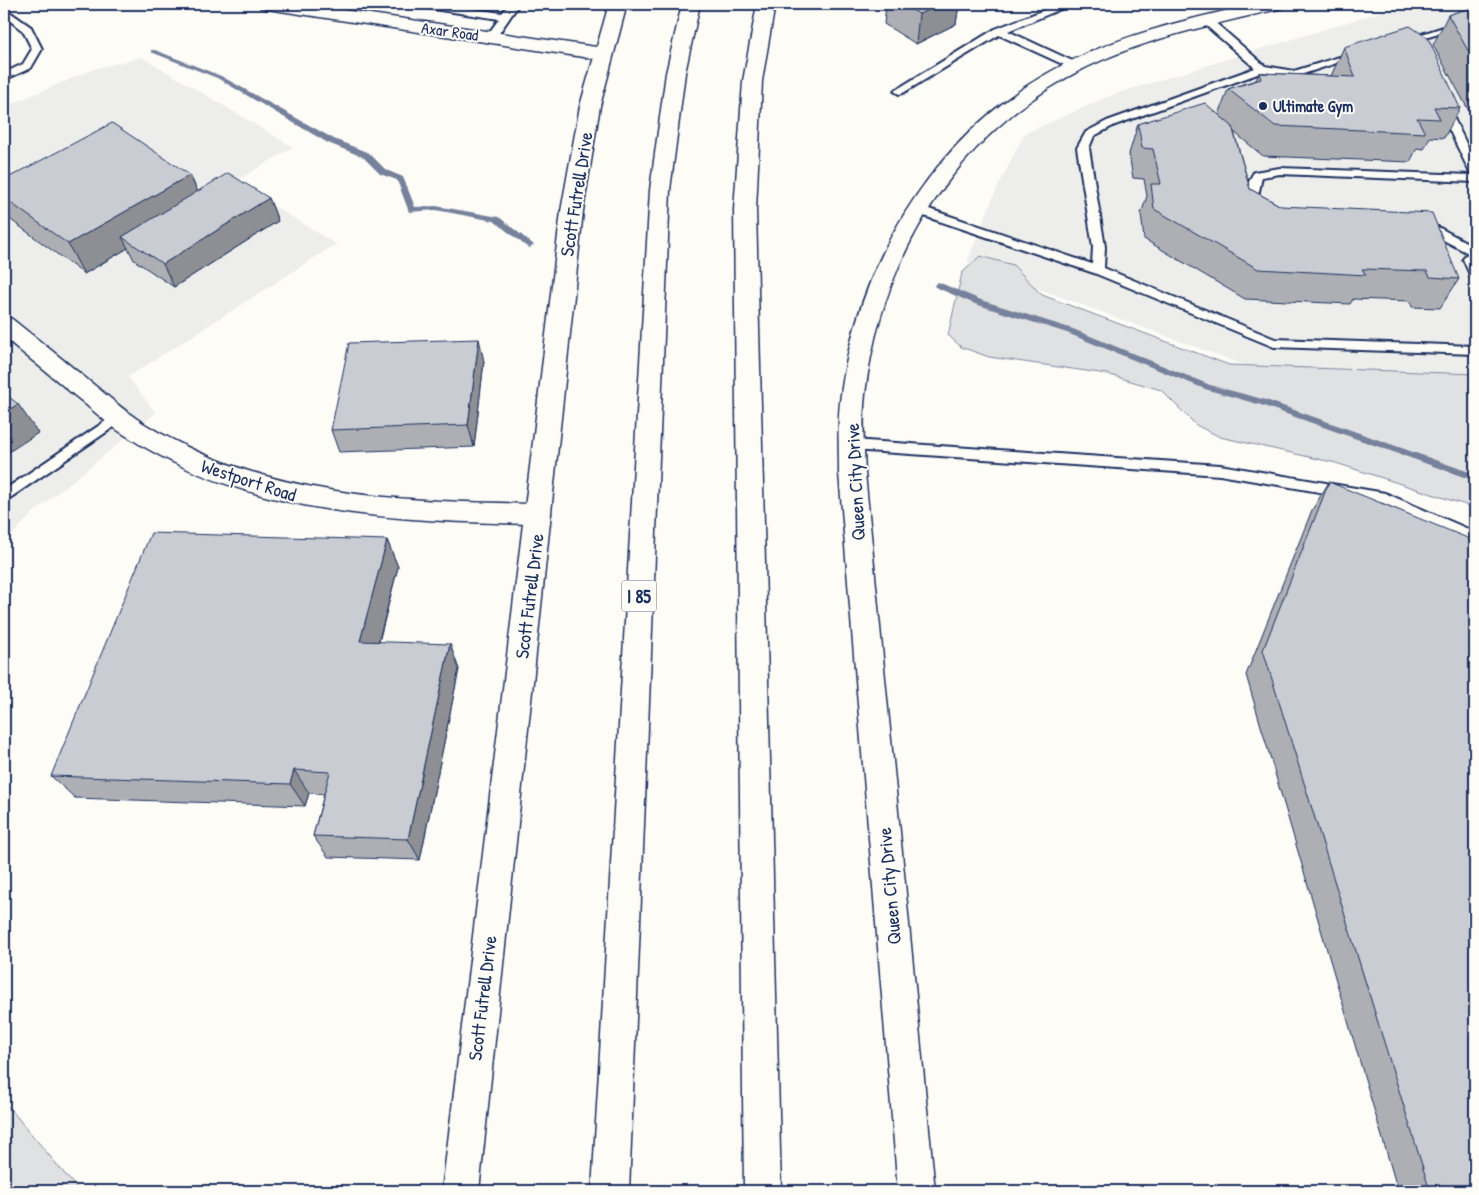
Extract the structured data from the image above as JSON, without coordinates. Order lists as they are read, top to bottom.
{
  "streets": {
    "main road": [
      "Axar Road",
      "Scott Futrell Drive",
      "Westport Road",
      "Queen City Drive",
      "I 85"
    ]
  },
  "crossings": [
    ["Axar Road", "Scott Futrell Drive"],
    ["Scott Futrell Drive", "Westport Road"]
  ],
  "places": ["Ultimate Gym"]
}
